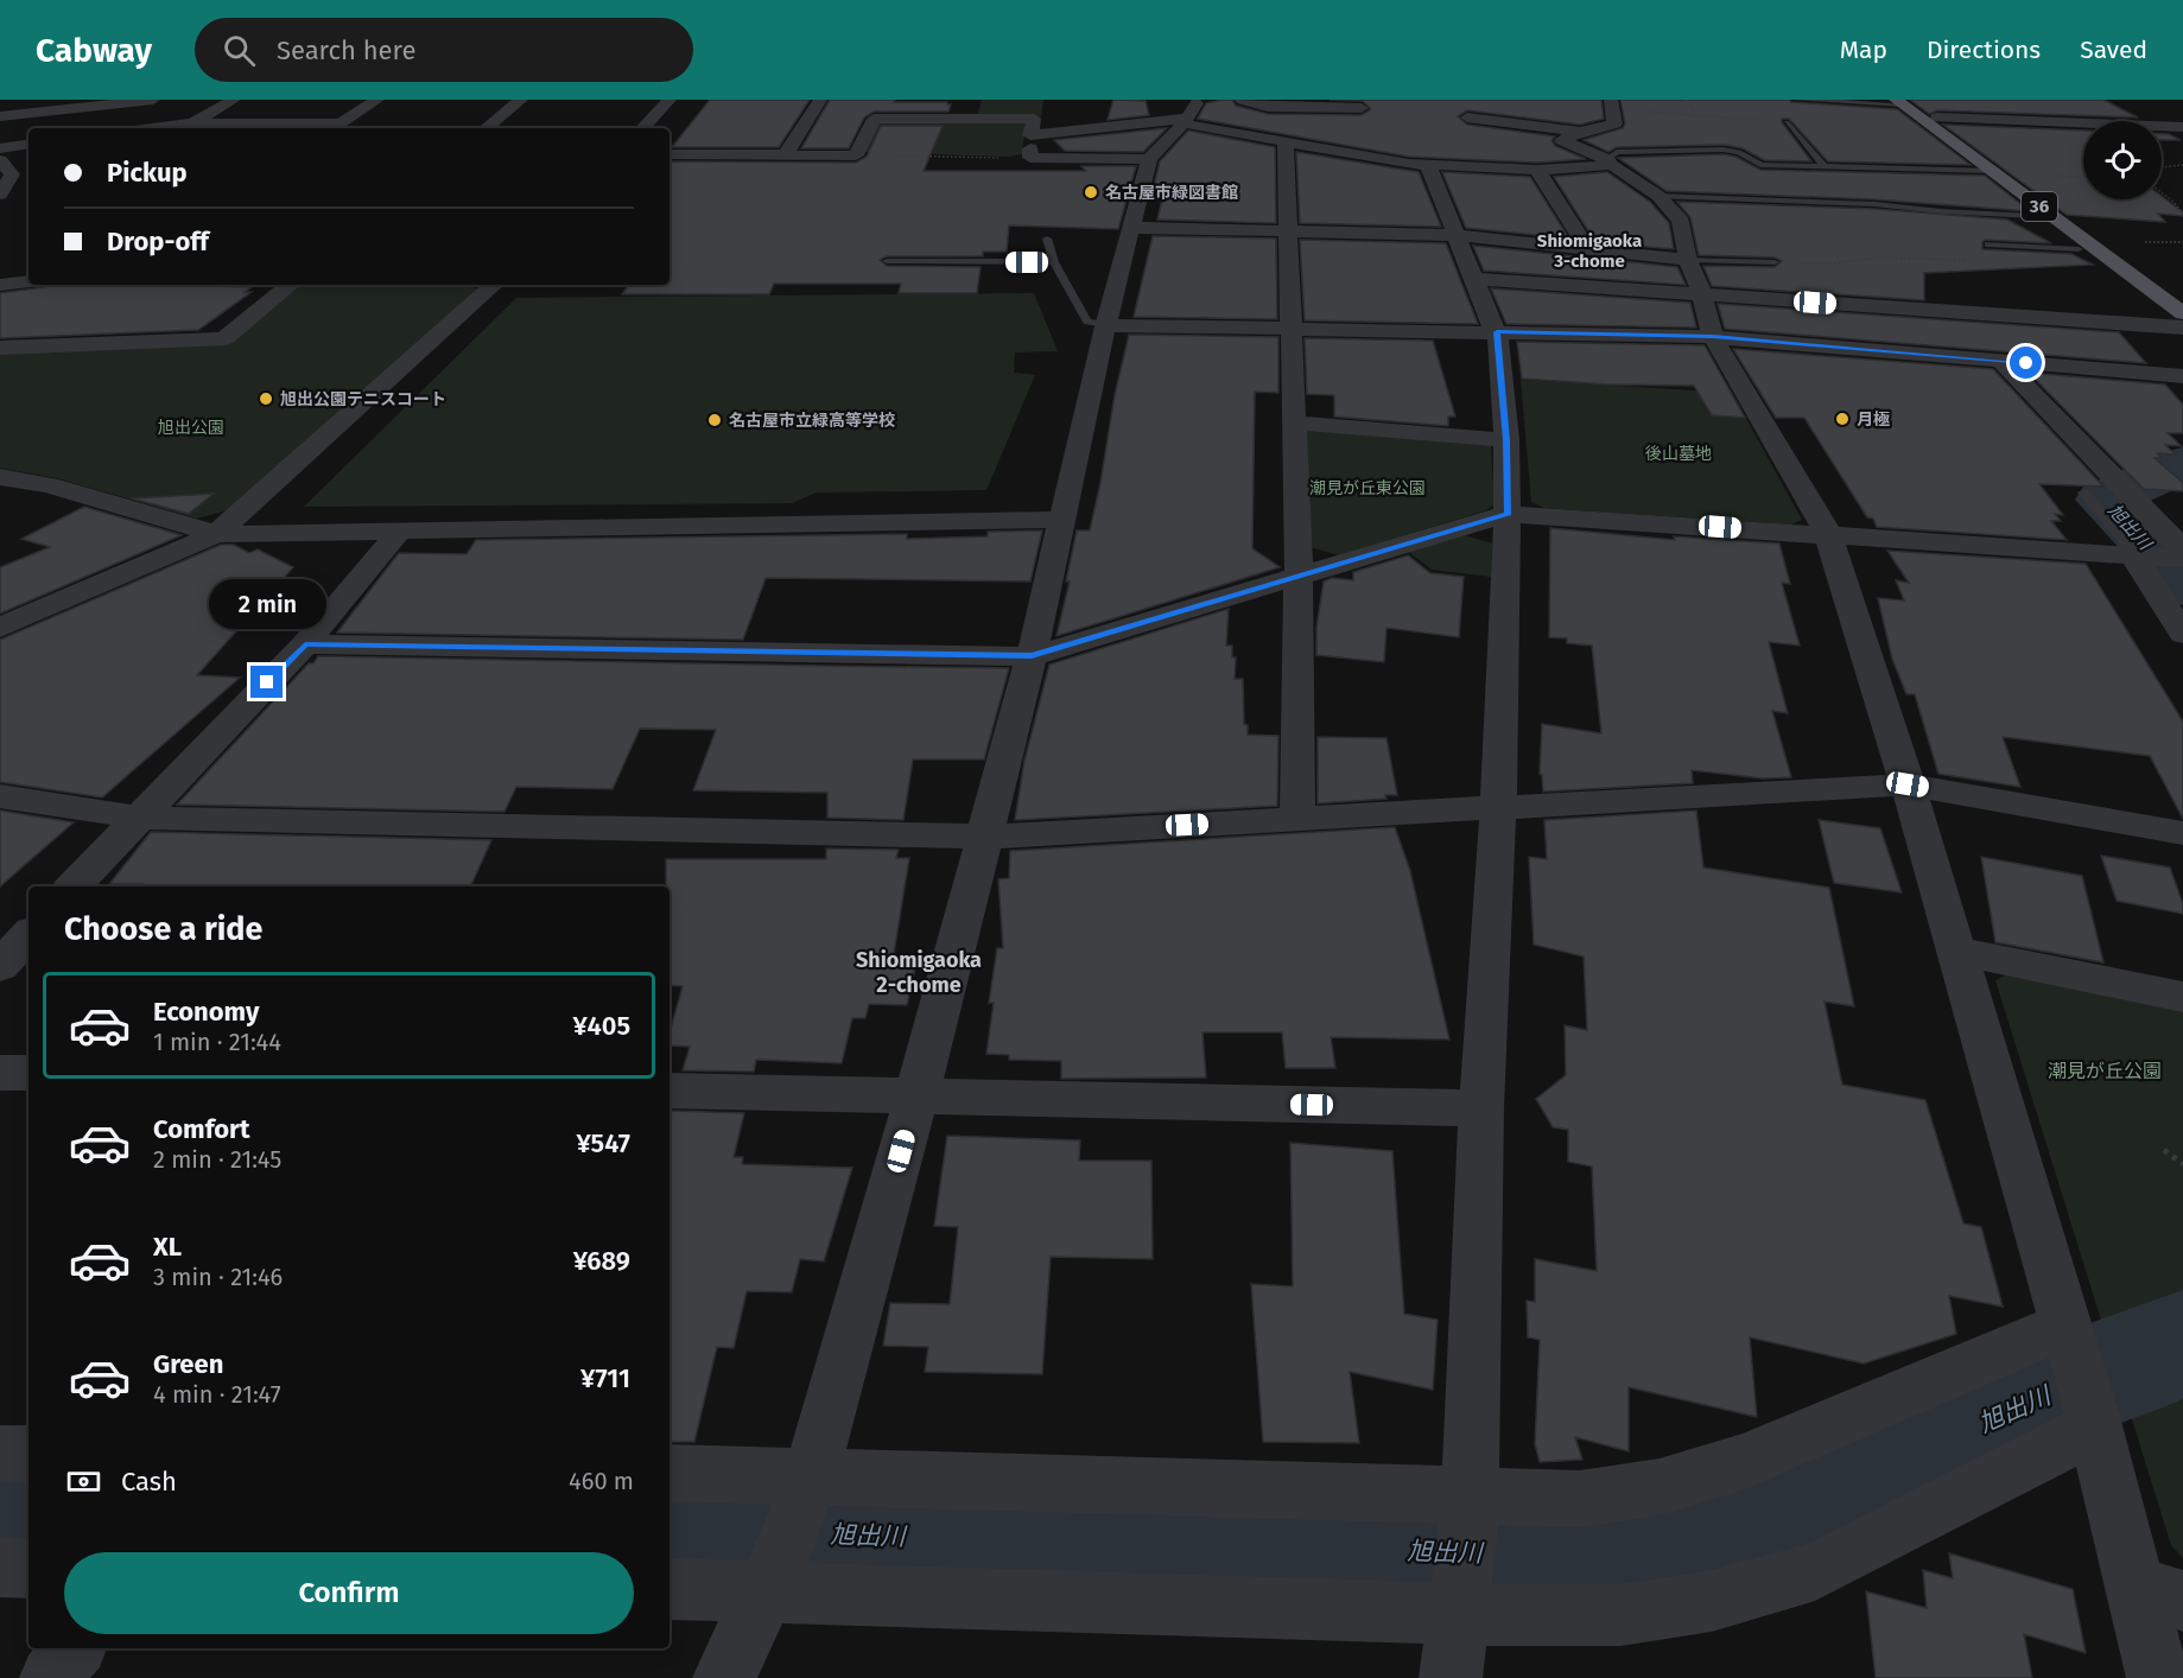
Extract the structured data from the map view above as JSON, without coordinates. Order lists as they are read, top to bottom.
{
  "streets": {
    "main road": ["36"]
  },
  "districts": ["Shiomigaoka 3-chome", "Shiomigaoka 2-chome"],
  "water": ["旭出川"],
  "parks": [
    "旭出公園",
    "後山墓地",
    "潮見が丘東公園",
    "潮見が丘公園"
  ],
  "places": [
    "名古屋市緑図書館",
    "旭出公園テニスコート",
    "月極",
    "名古屋市立緑高等学校"
  ],
  "page": {
    "header": "Cabway",
    "search": "Search here",
    "nav": ["Map", "Directions", "Saved"],
    "banner": ["Pickup", "Drop-off"],
    "bubble": "2 min",
    "heading": "Choose a ride",
    "list": [
      {
        "name": "Economy",
        "note": "1 min · 21:44",
        "value": "¥405"
      },
      {
        "name": "Comfort",
        "note": "2 min · 21:45",
        "value": "¥547"
      },
      {
        "name": "XL",
        "note": "3 min · 21:46",
        "value": "¥689"
      },
      {
        "name": "Green",
        "note": "4 min · 21:47",
        "value": "¥711"
      }
    ],
    "pay": ["Cash", "460 m"],
    "buttons": "Confirm"
  }
}
